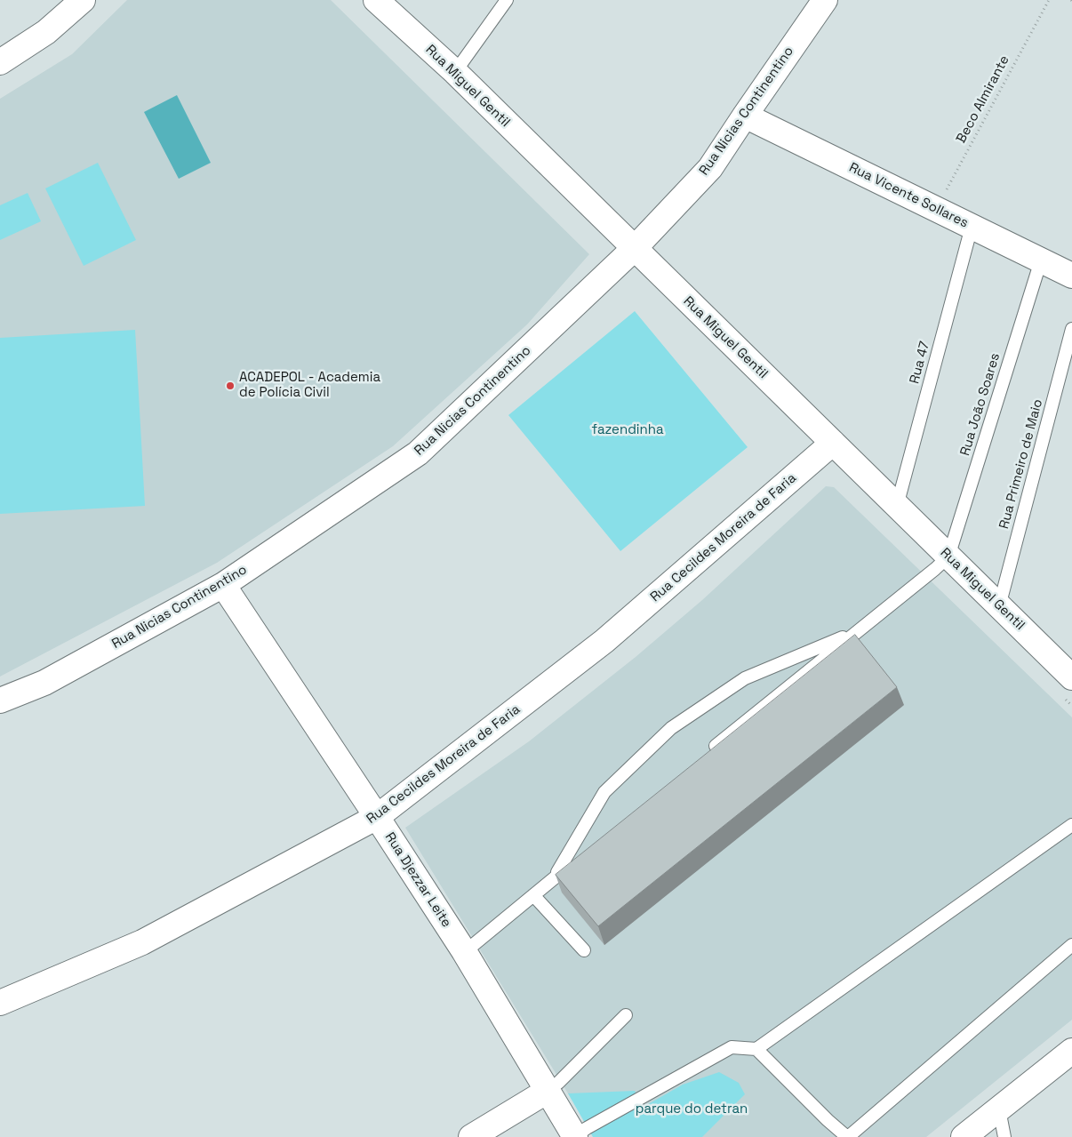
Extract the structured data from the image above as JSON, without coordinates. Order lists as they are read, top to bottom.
{
  "streets": {
    "street": [
      "Rua Miguel Gentil",
      "Rua Nicias Continentino",
      "Rua Vicente Sollares",
      "Rua Cecildes Moreira de Faria",
      "Rua Djezzar Leite"
    ],
    "lane": ["Rua 47", "Rua João Soares", "Rua Primeiro de Maio"],
    "path": ["Beco Almirante"]
  },
  "crossings": [
    ["Rua Miguel Gentil", "Rua Nicias Continentino"],
    ["Rua Miguel Gentil", "Rua 47"],
    ["Rua Miguel Gentil", "Rua João Soares"],
    ["Rua Miguel Gentil", "Rua Primeiro de Maio"],
    ["Rua Miguel Gentil", "Rua Cecildes Moreira de Faria"],
    ["Beco Almirante", "Rua Vicente Sollares"],
    ["Rua Nicias Continentino", "Rua Vicente Sollares"],
    ["Rua Nicias Continentino", "Rua Djezzar Leite"],
    ["Rua Vicente Sollares", "Rua 47"],
    ["Rua Vicente Sollares", "Rua João Soares"],
    ["Rua Cecildes Moreira de Faria", "Rua Djezzar Leite"]
  ],
  "parks": ["fazendinha", "parque do detran"],
  "places": ["ACADEPOL - Academia de Polícia Civil"]
}
